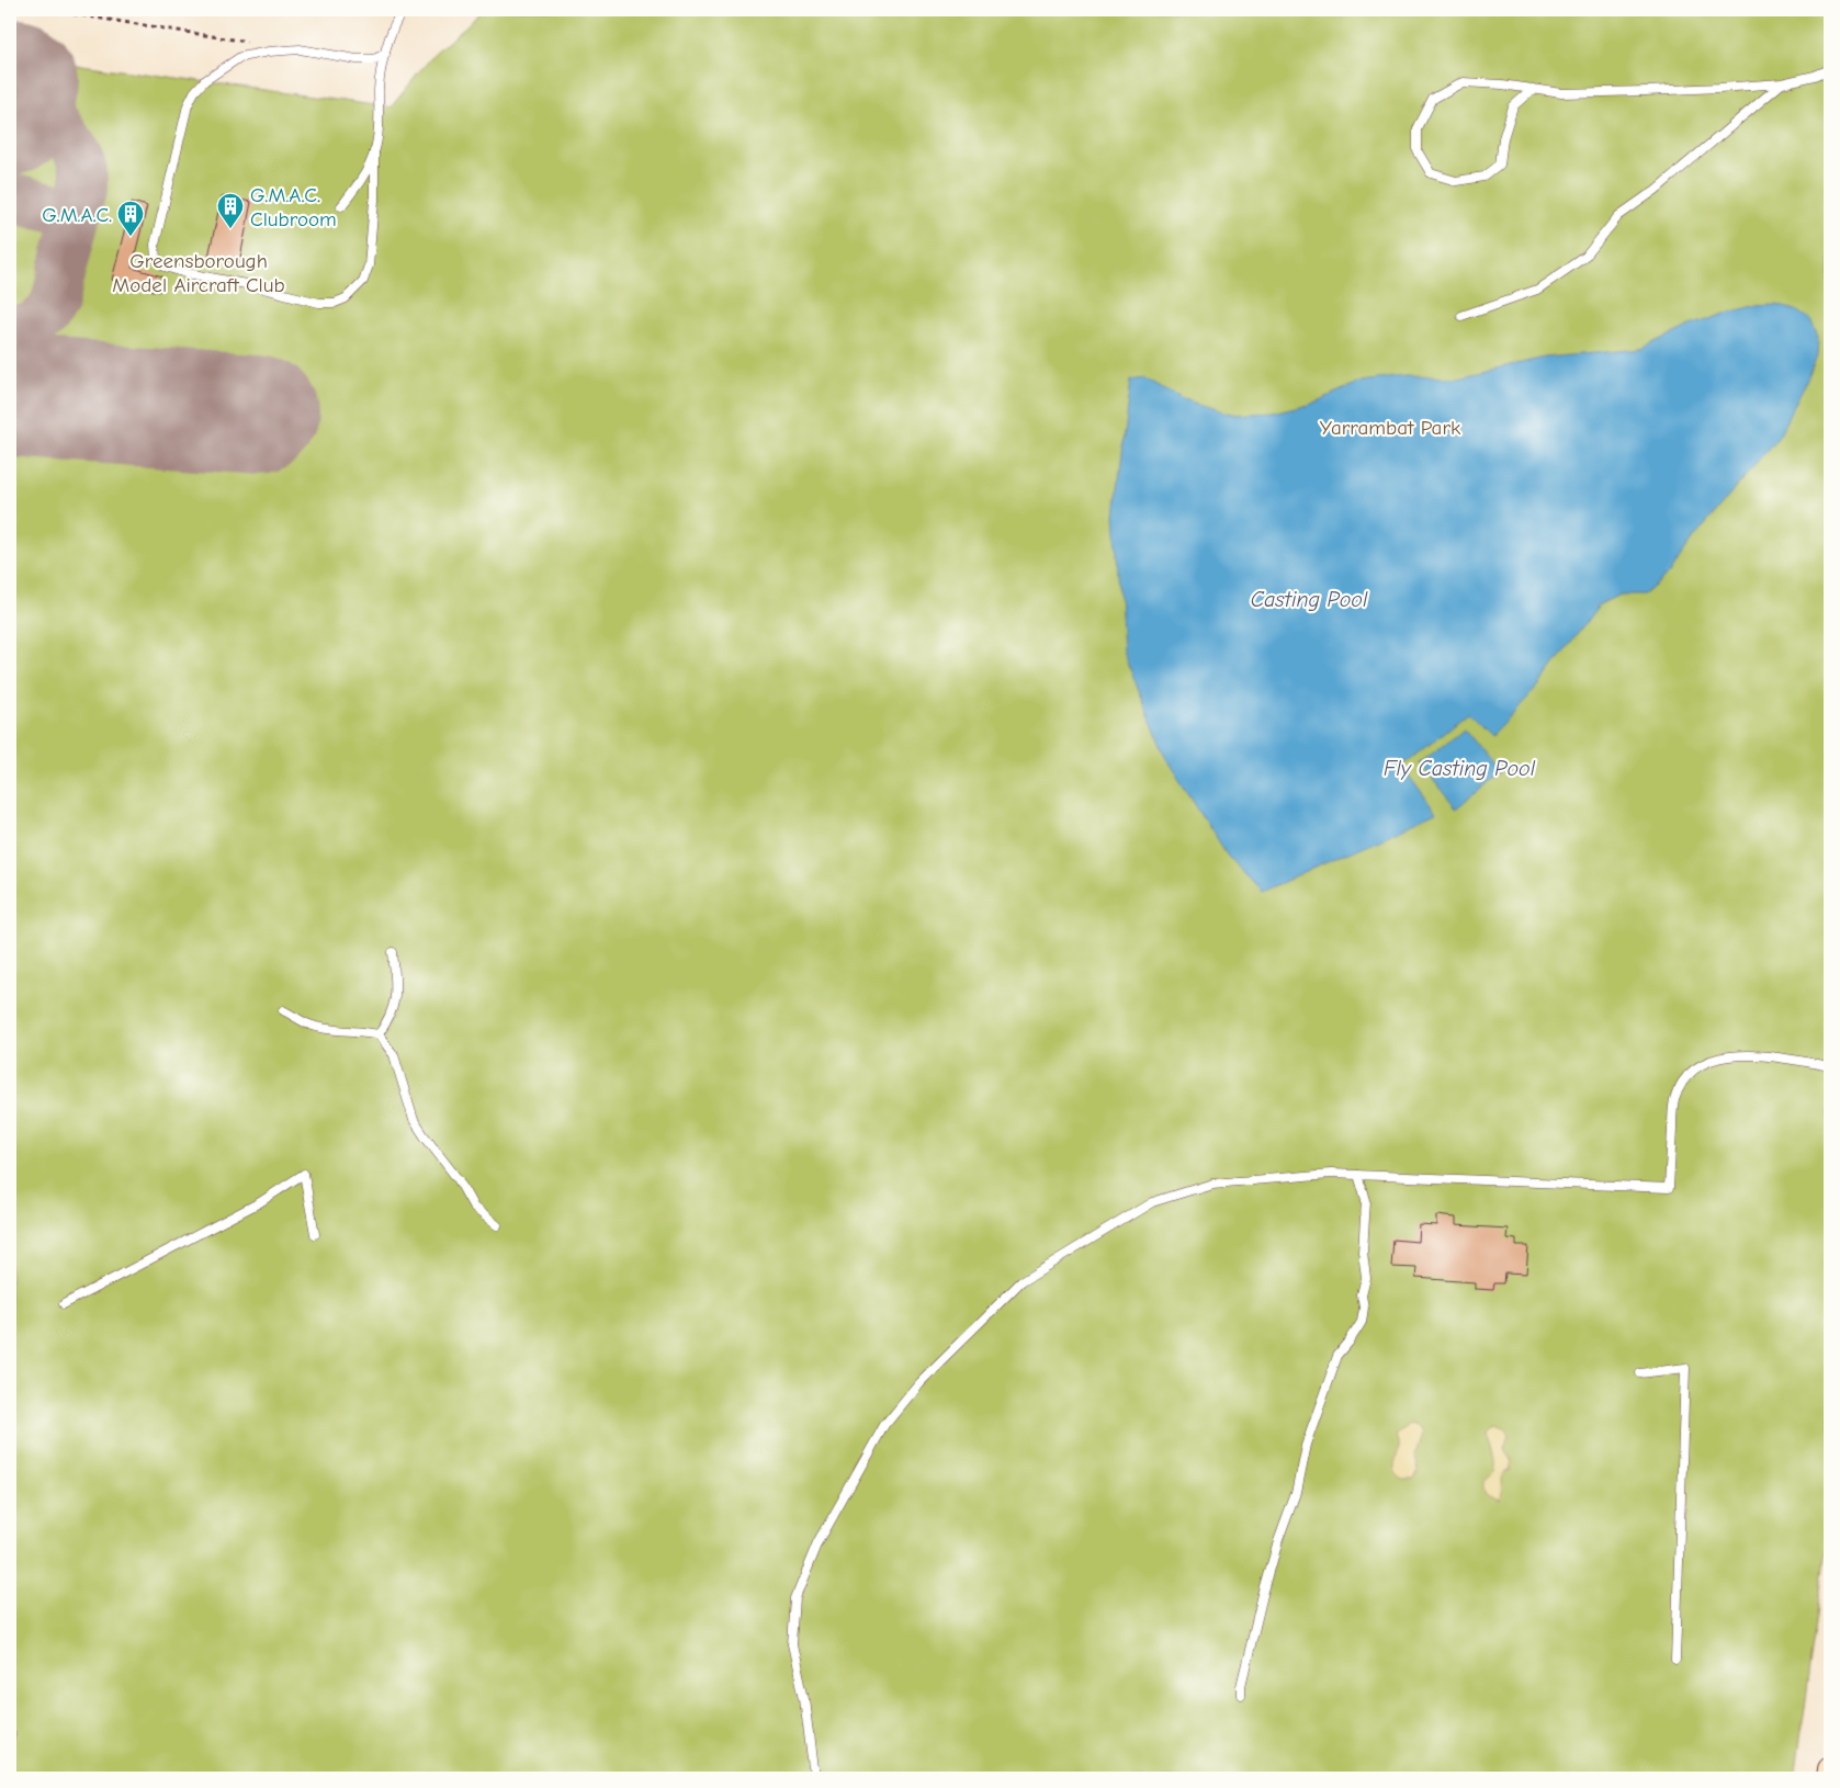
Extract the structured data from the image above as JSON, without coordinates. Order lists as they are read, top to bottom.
{
  "water": ["Casting Pool", "Fly Casting Pool"],
  "parks": ["Greensborough Model Aircraft Club", "Yarrambat Park"],
  "places": {
    "building": ["G.M.A.C. Clubroom", "G.M.A.C."]
  }
}
